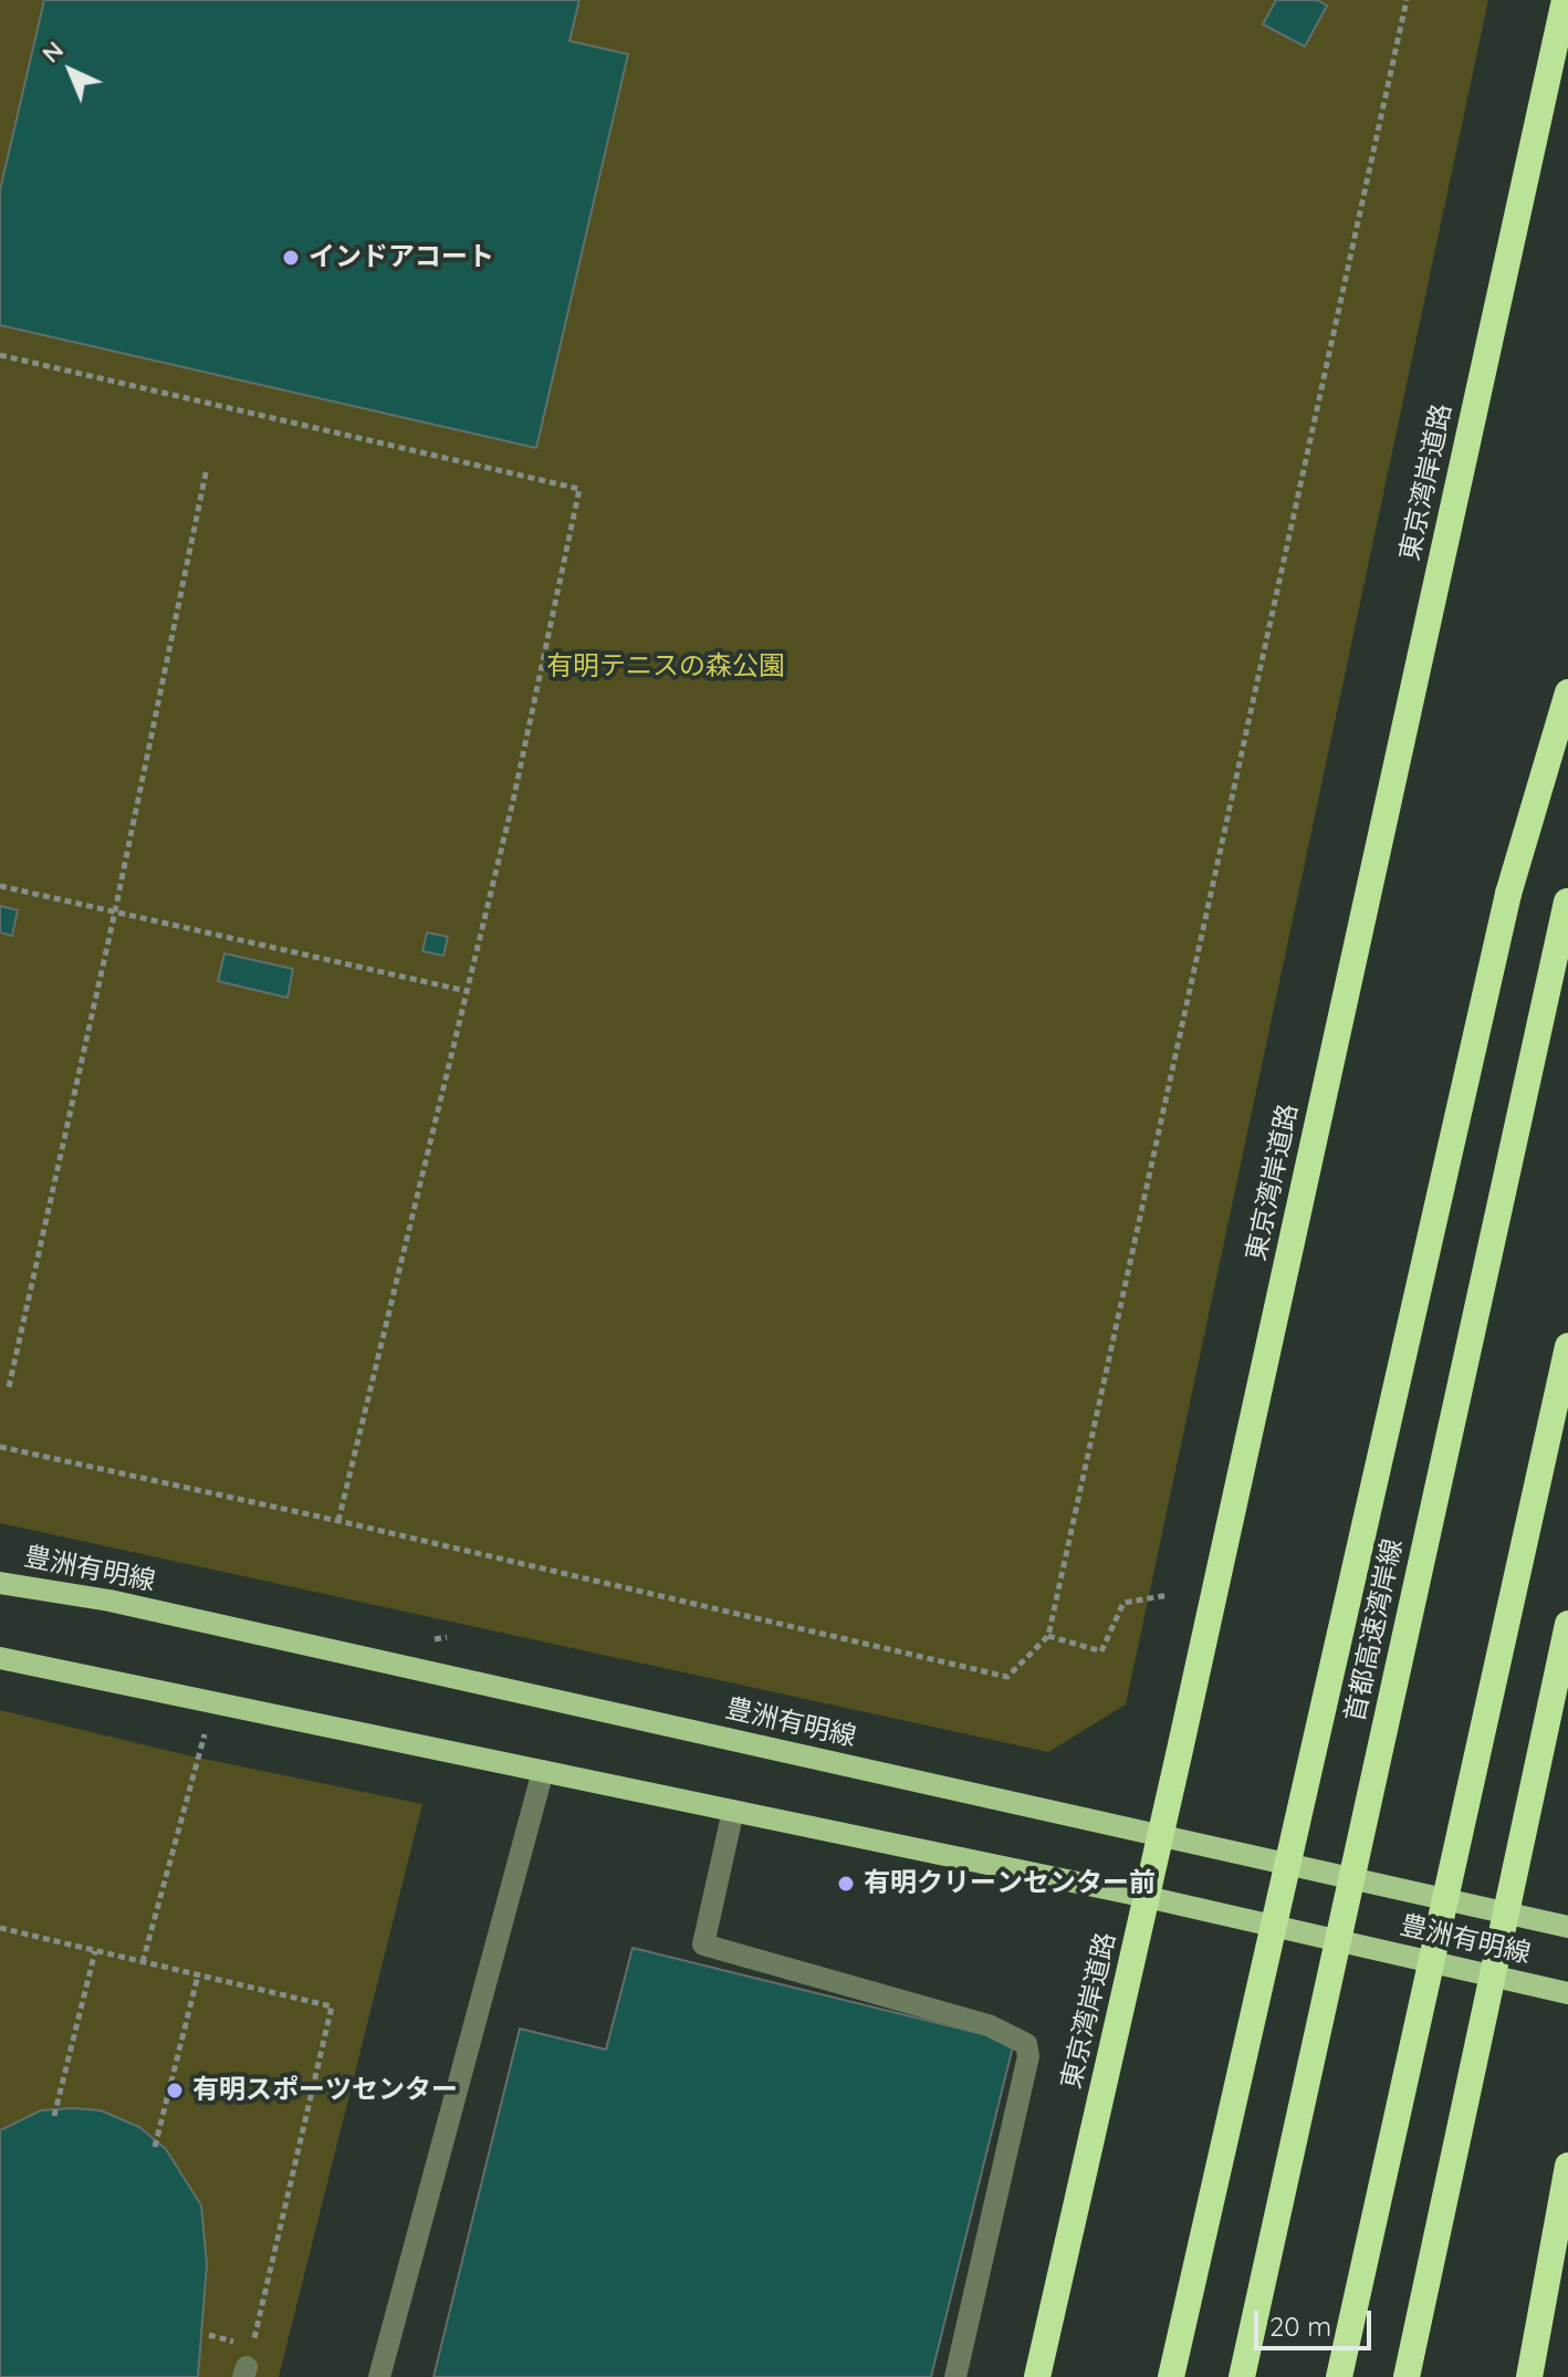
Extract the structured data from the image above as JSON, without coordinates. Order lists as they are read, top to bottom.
{
  "streets": {
    "highway": ["東京湾岸道路", "首都高速湾岸線"],
    "main road": ["豊洲有明線"]
  },
  "crossings": [
    ["東京湾岸道路", "豊洲有明線"]
  ],
  "parks": ["有明テニスの森公園"],
  "places": ["インドアコート", "有明クリーンセンター前", "有明スポーツセンター"],
  "scale_bar": "20 m",
  "north": "top left"
}
